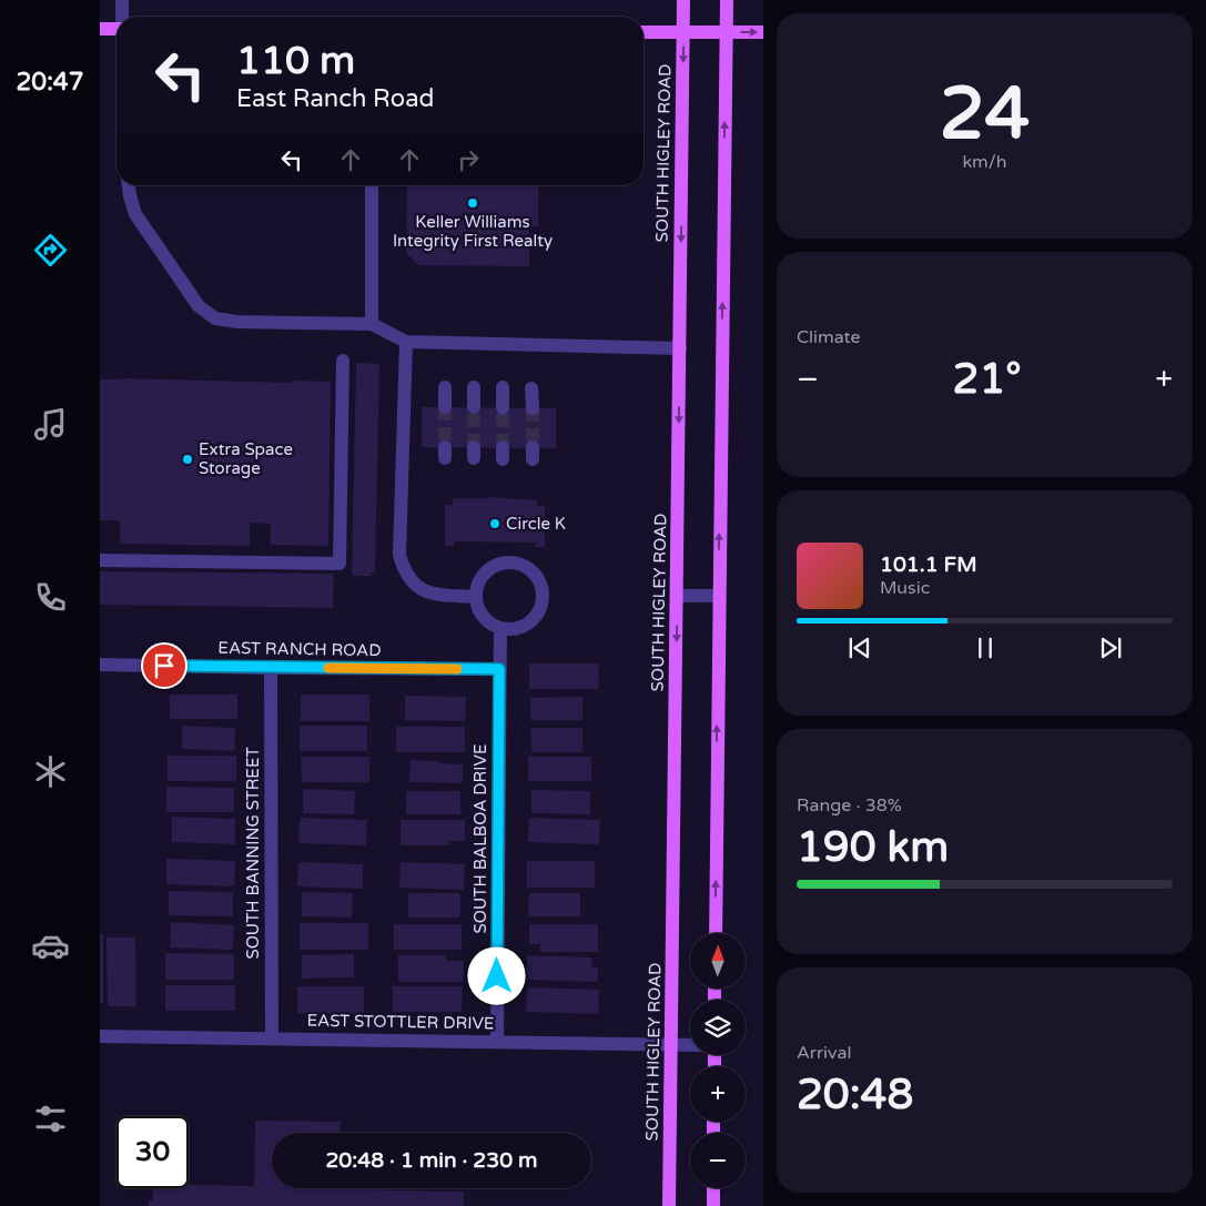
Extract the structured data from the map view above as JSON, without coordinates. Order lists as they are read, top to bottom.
{
  "streets": {
    "main road": ["SOUTH HIGLEY ROAD"],
    "street": [
      "EAST RANCH ROAD",
      "SOUTH BALBOA DRIVE",
      "SOUTH BANNING STREET",
      "EAST STOTTLER DRIVE"
    ]
  },
  "crossings": [
    ["SOUTH HIGLEY ROAD", "EAST STOTTLER DRIVE"],
    ["EAST RANCH ROAD", "SOUTH BALBOA DRIVE"],
    ["EAST RANCH ROAD", "SOUTH BANNING STREET"],
    ["SOUTH BALBOA DRIVE", "EAST STOTTLER DRIVE"],
    ["SOUTH BANNING STREET", "EAST STOTTLER DRIVE"]
  ],
  "places": ["Keller Williams Integrity First Realty", "Extra Space Storage", "Circle K"],
  "north": "top",
  "page": {
    "tabs": "20:47",
    "tile": [
      ["24", "km/h"],
      "Climate",
      ["Range · 38%", "190 km"],
      ["Arrival", "20:48"]
    ],
    "turn": ["110 m", "East Ranch Road"],
    "heat": ["−", "21°", "+"],
    "song": ["101.1 FM", "Music"],
    "map_buttons": ["+", "−"],
    "limit": "30",
    "trip": "20:48 · 1 min · 230 m"
  }
}
